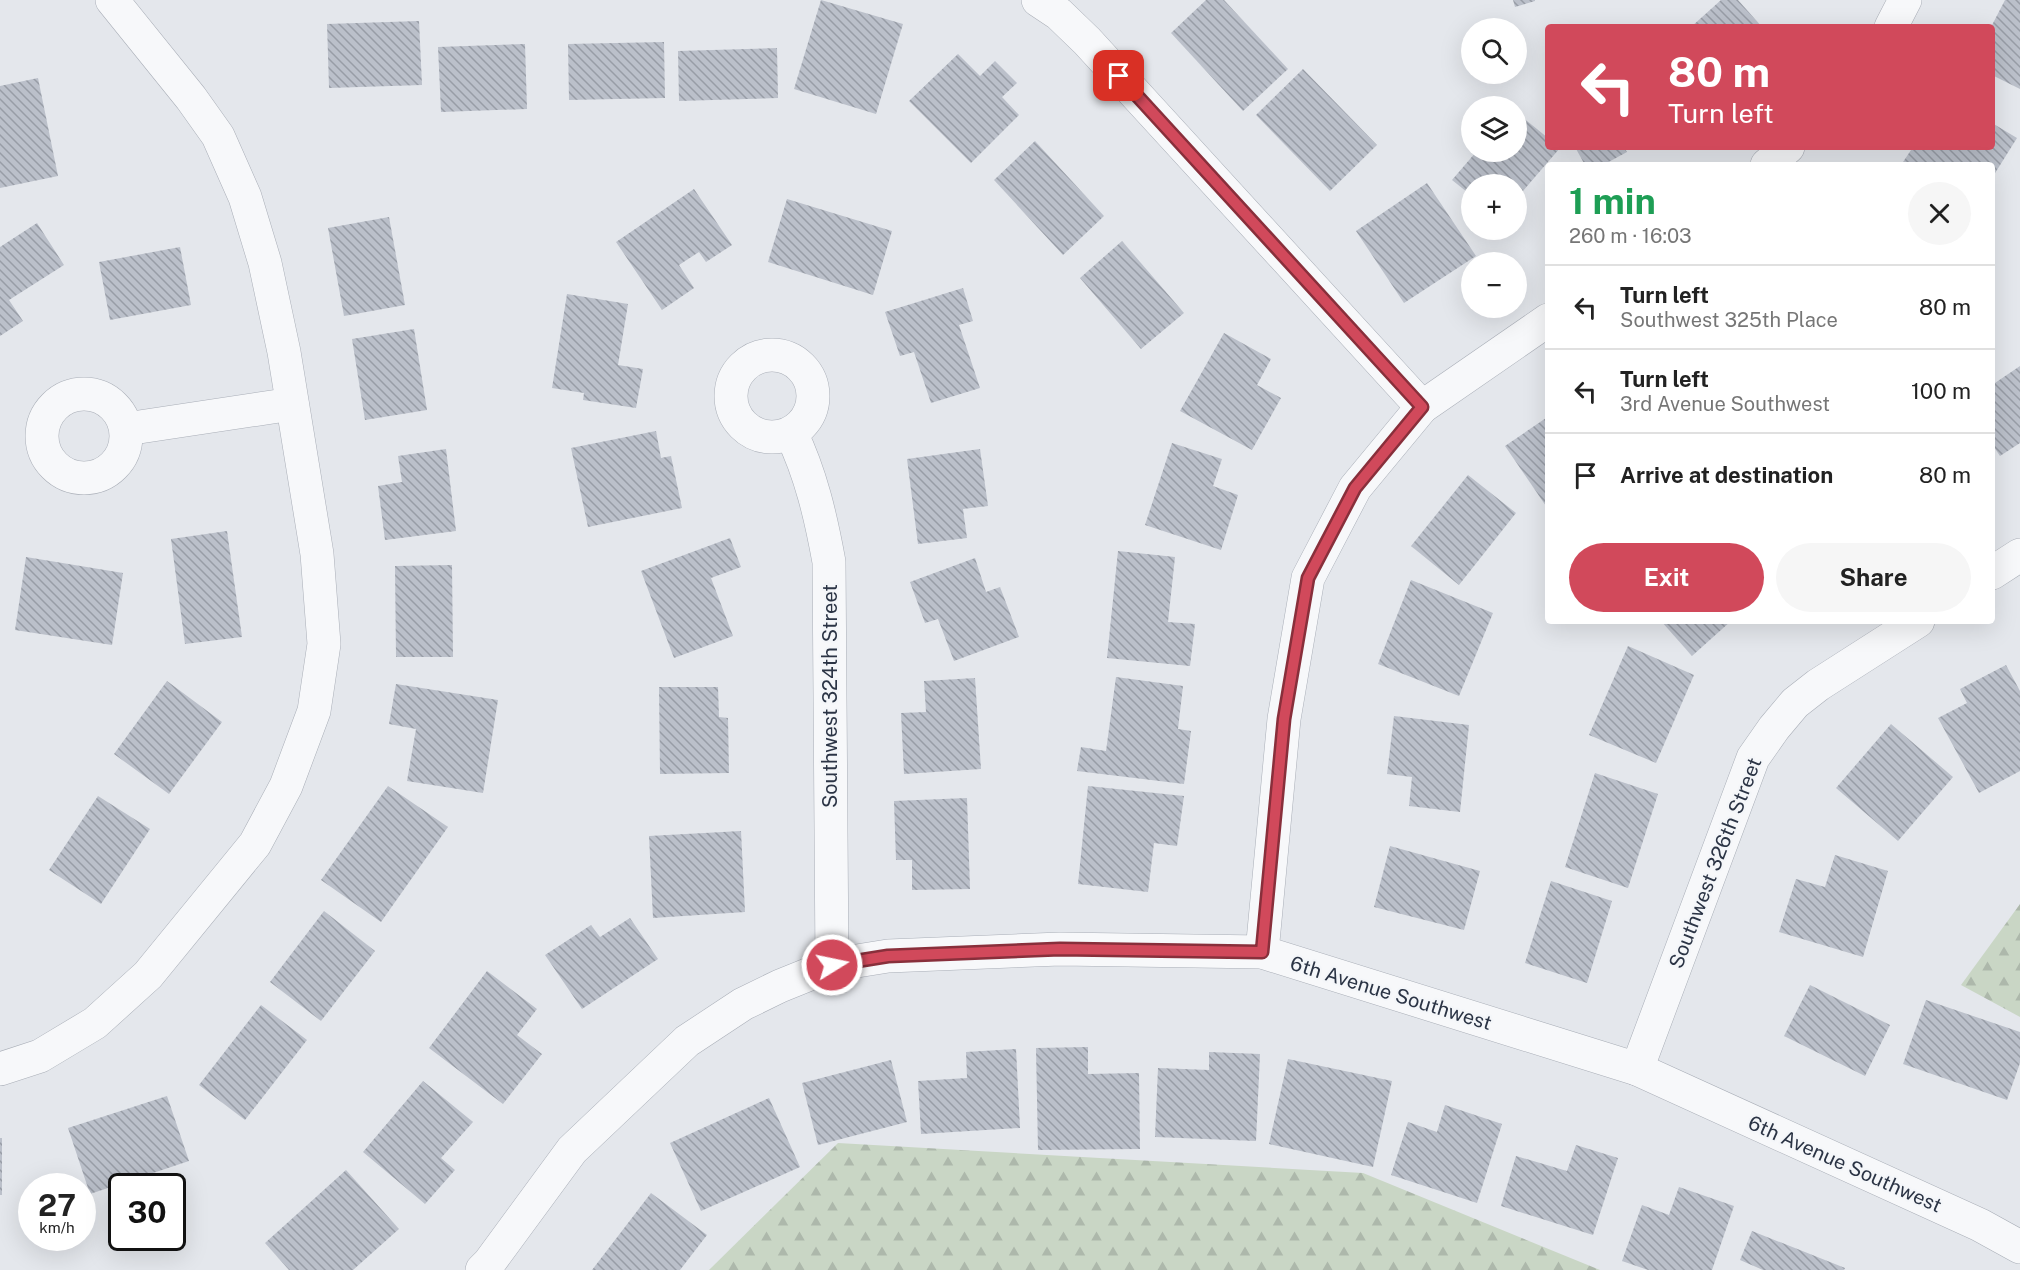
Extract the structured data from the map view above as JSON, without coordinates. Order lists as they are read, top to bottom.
{
  "streets": {
    "street": ["Southwest 324th Street", "Southwest 326th Street", "6th Avenue Southwest"]
  },
  "crossings": [
    ["Southwest 324th Street", "6th Avenue Southwest"],
    ["Southwest 326th Street", "6th Avenue Southwest"]
  ],
  "page": {
    "map_buttons": ["+", "−"],
    "turn": ["80 m", "Turn left"],
    "heading": ["1 min", "260 m · 16:03"],
    "list": [
      {
        "name": "Turn left",
        "note": "Southwest 325th Place",
        "value": "80 m"
      },
      {
        "name": "Turn left",
        "note": "3rd Avenue Southwest",
        "value": "100 m"
      },
      {
        "name": "Arrive at destination",
        "value": "80 m"
      }
    ],
    "buttons": ["Exit", "Share"],
    "speed": "27 km/h",
    "limit": "30"
  }
}
